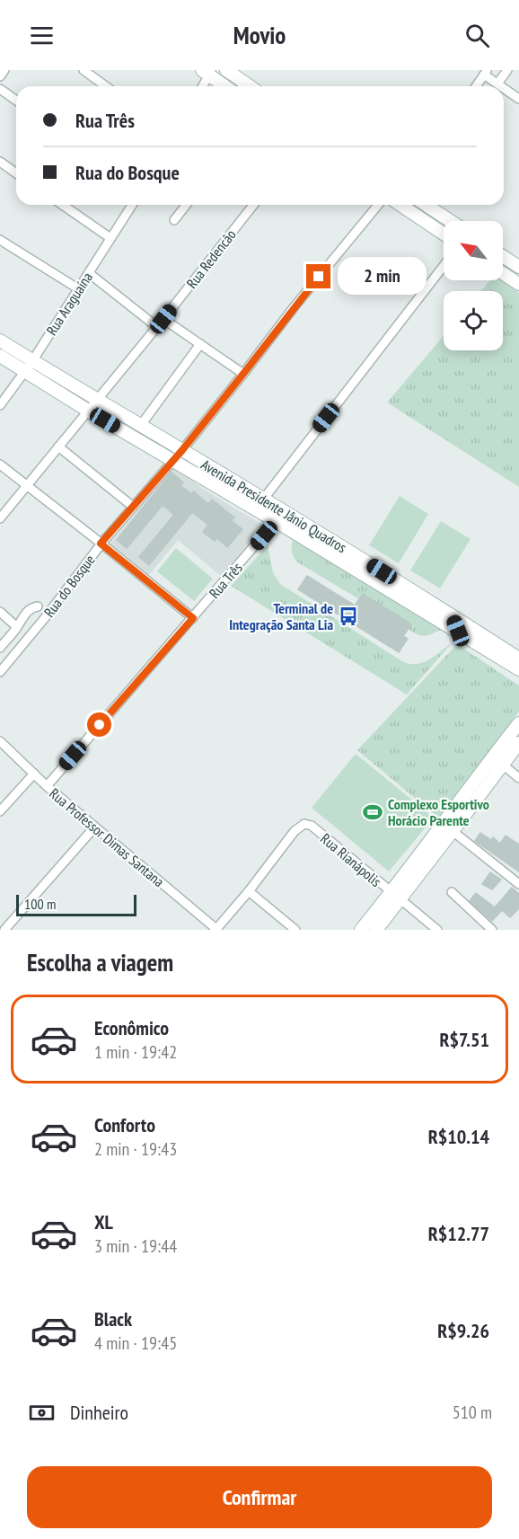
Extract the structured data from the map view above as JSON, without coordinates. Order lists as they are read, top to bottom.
{
  "streets": {
    "street": [
      "Rua Redencão",
      "Rua Araguaína",
      "Avenida Presidente Jânio Quadros",
      "Rua Três",
      "Rua do Bosque",
      "Rua Professor Dimas Santana",
      "Rua Rianápolis"
    ]
  },
  "crossings": [
    ["Rua Redencão", "Avenida Presidente Jânio Quadros"],
    ["Rua Araguaína", "Avenida Presidente Jânio Quadros"],
    ["Avenida Presidente Jânio Quadros", "Rua Três"],
    ["Avenida Presidente Jânio Quadros", "Rua do Bosque"],
    ["Rua Três", "Rua Professor Dimas Santana"]
  ],
  "places": {
    "bus stop": ["Terminal de Integração Santa Lia"],
    "sports": ["Complexo Esportivo Horácio Parente"]
  },
  "scale_bar": "100 m",
  "north": "top left",
  "page": {
    "header": "Movio",
    "banner": ["Rua Três", "Rua do Bosque"],
    "bubble": "2 min",
    "scale": "100 m",
    "heading": "Escolha a viagem",
    "list": [
      {
        "name": "Econômico",
        "note": "1 min · 19:42",
        "value": "R$7.51"
      },
      {
        "name": "Conforto",
        "note": "2 min · 19:43",
        "value": "R$10.14"
      },
      {
        "name": "XL",
        "note": "3 min · 19:44",
        "value": "R$12.77"
      },
      {
        "name": "Black",
        "note": "4 min · 19:45",
        "value": "R$9.26"
      }
    ],
    "pay": ["Dinheiro", "510 m"],
    "buttons": "Confirmar"
  }
}
